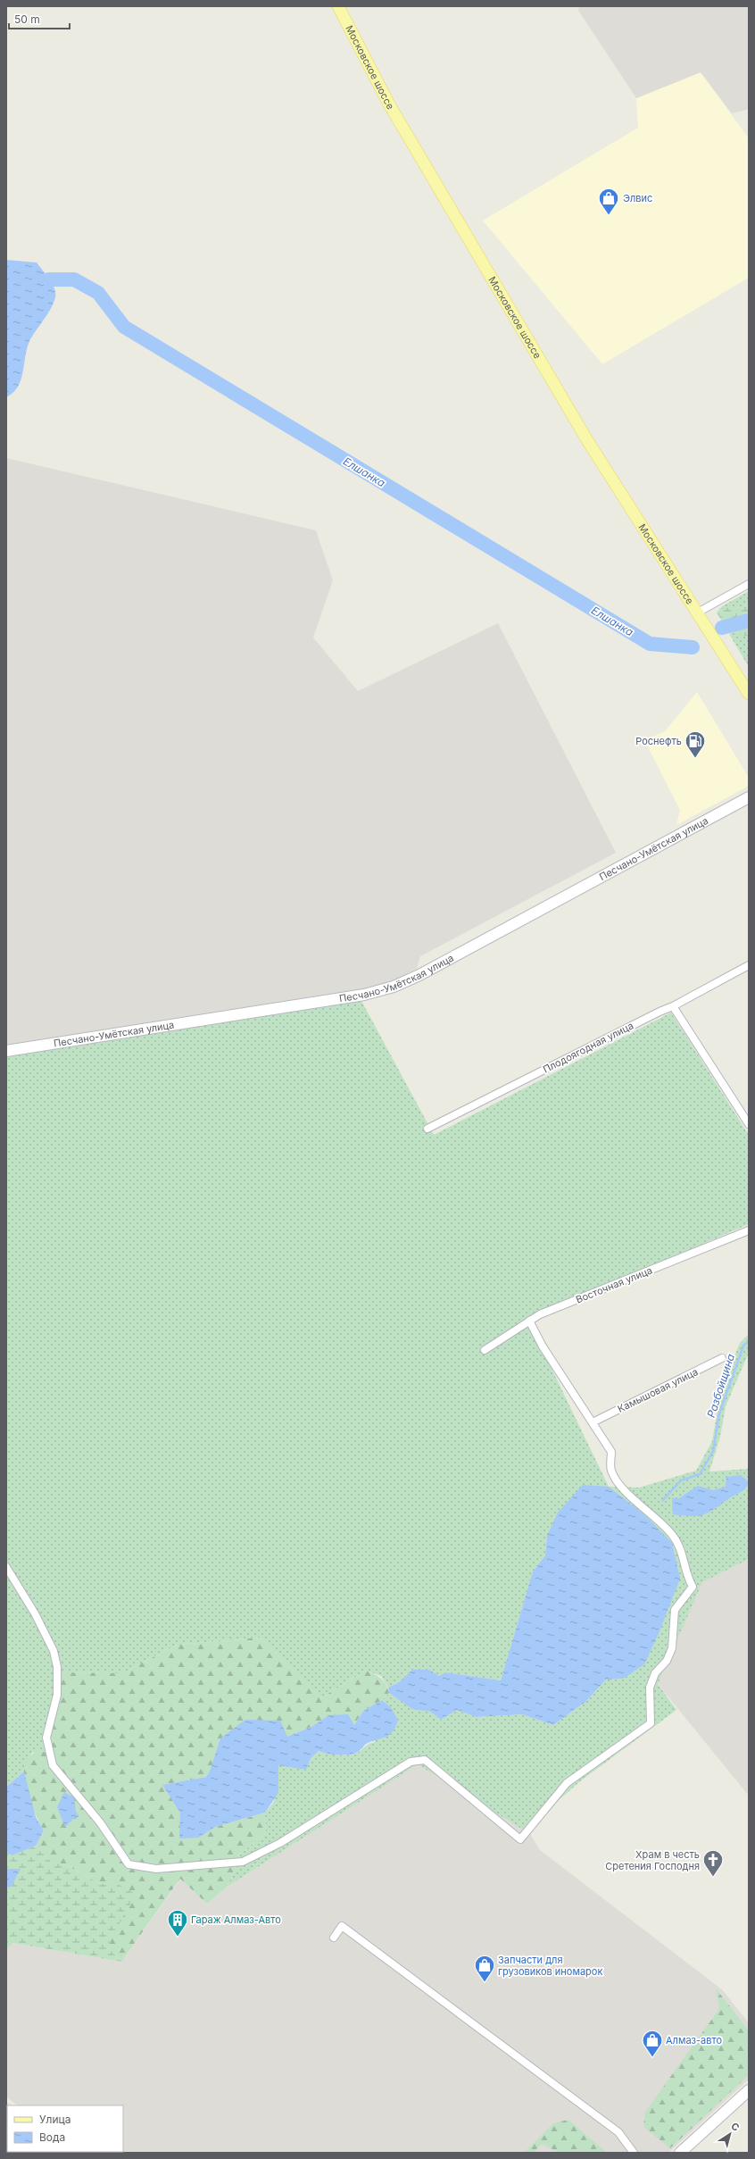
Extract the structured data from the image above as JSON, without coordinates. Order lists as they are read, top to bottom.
{
  "streets": {
    "main road": ["Московское шоссе", "Песчано-Умётская улица"],
    "street": ["Плодоягодная улица", "Восточная улица", "Камышовая улица"]
  },
  "water": ["Елшанка", "Разбойщина"],
  "places": {
    "shop": ["Элвис", "Запчасти для грузовиков иномарок", "Алмаз-авто"],
    "fuel station": ["Роснефть"],
    "church": ["Храм в честь Сретения Господня"],
    "building": ["Гараж Алмаз-Авто"]
  },
  "legend": ["Улица", "Вода"],
  "scale_bar": "50 m",
  "north": "top right"
}
